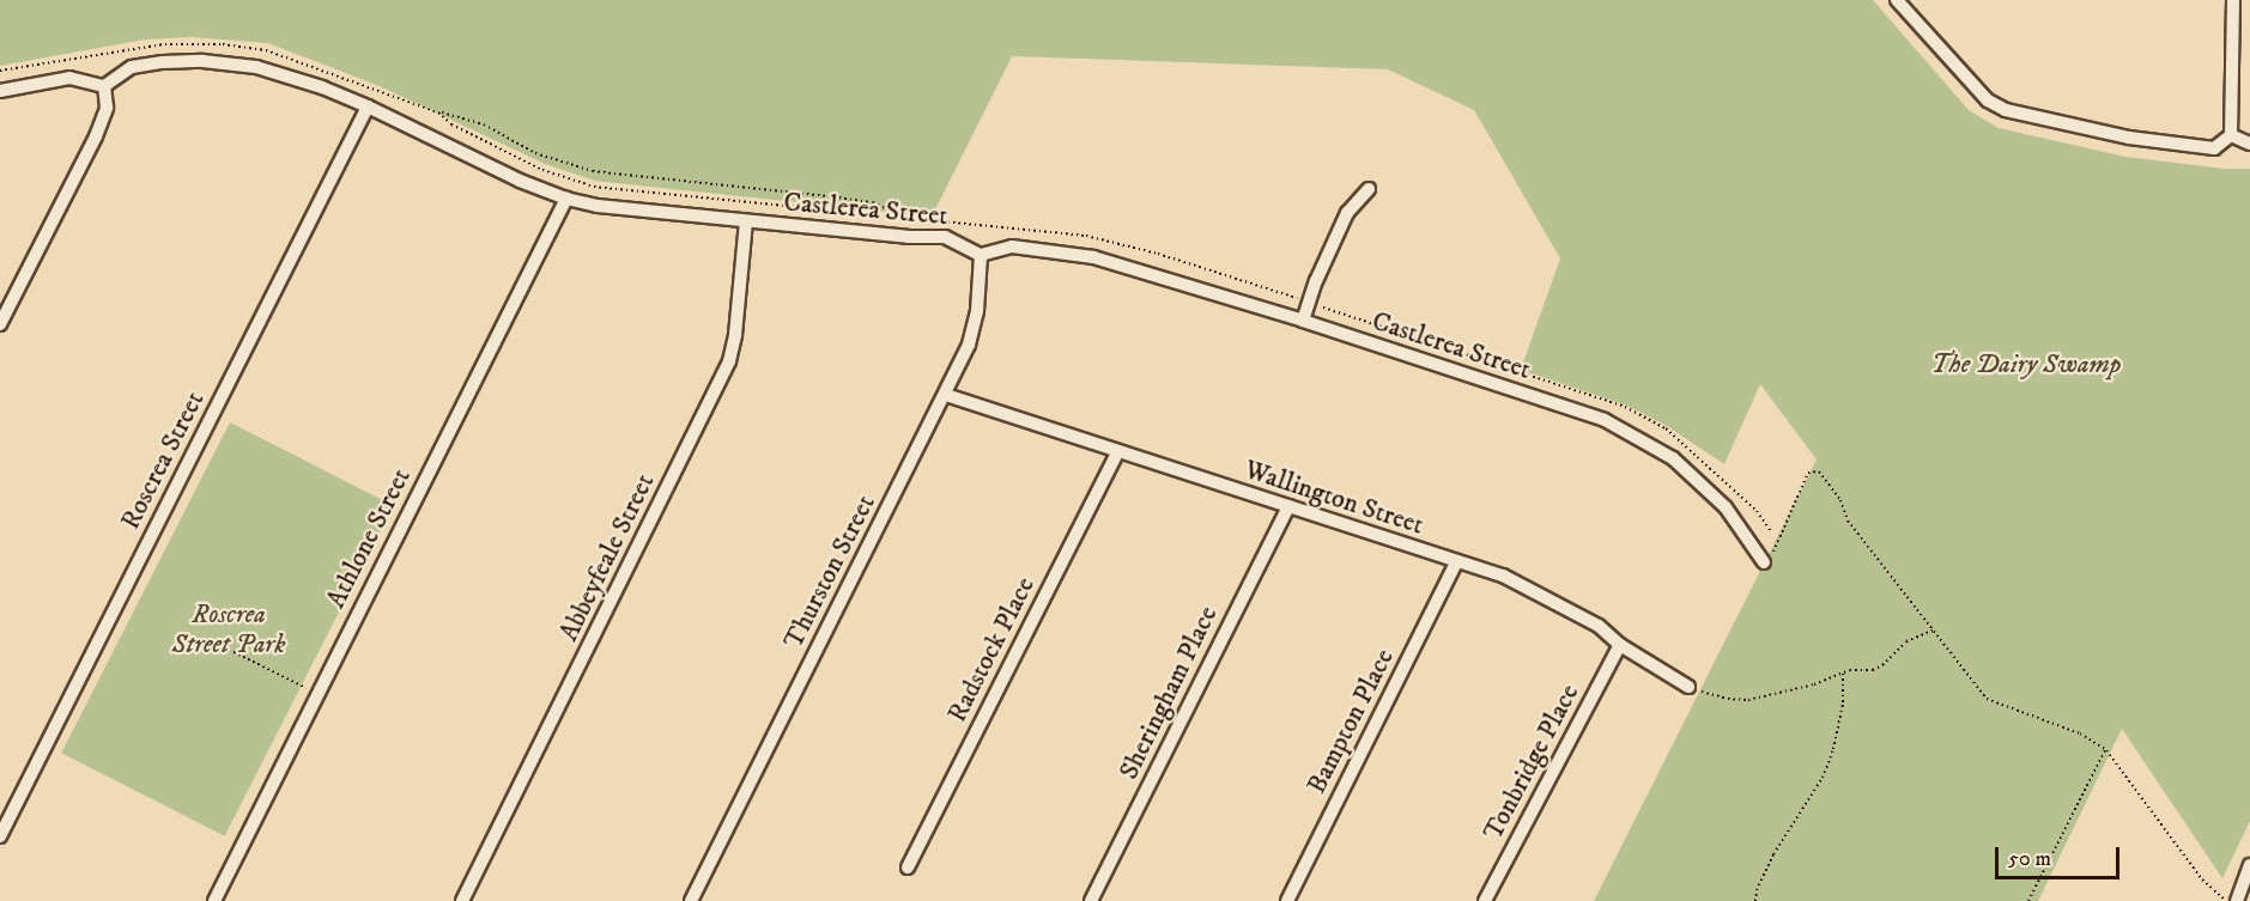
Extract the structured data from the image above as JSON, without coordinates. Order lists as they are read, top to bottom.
{
  "streets": {
    "street": [
      "Castlerea Street",
      "Roscrea Street",
      "Wallington Street",
      "Athlone Street",
      "Abbeyfeale Street",
      "Thurston Street",
      "Radstock Place",
      "Sheringham Place",
      "Bampton Place",
      "Tonbridge Place"
    ]
  },
  "crossings": [
    ["Castlerea Street", "Roscrea Street"],
    ["Castlerea Street", "Athlone Street"],
    ["Castlerea Street", "Abbeyfeale Street"],
    ["Castlerea Street", "Thurston Street"],
    ["Wallington Street", "Thurston Street"],
    ["Wallington Street", "Radstock Place"],
    ["Wallington Street", "Sheringham Place"],
    ["Wallington Street", "Bampton Place"],
    ["Wallington Street", "Tonbridge Place"]
  ],
  "parks": ["The Dairy Swamp", "Roscrea Street Park"],
  "scale_bar": "50 m"
}
